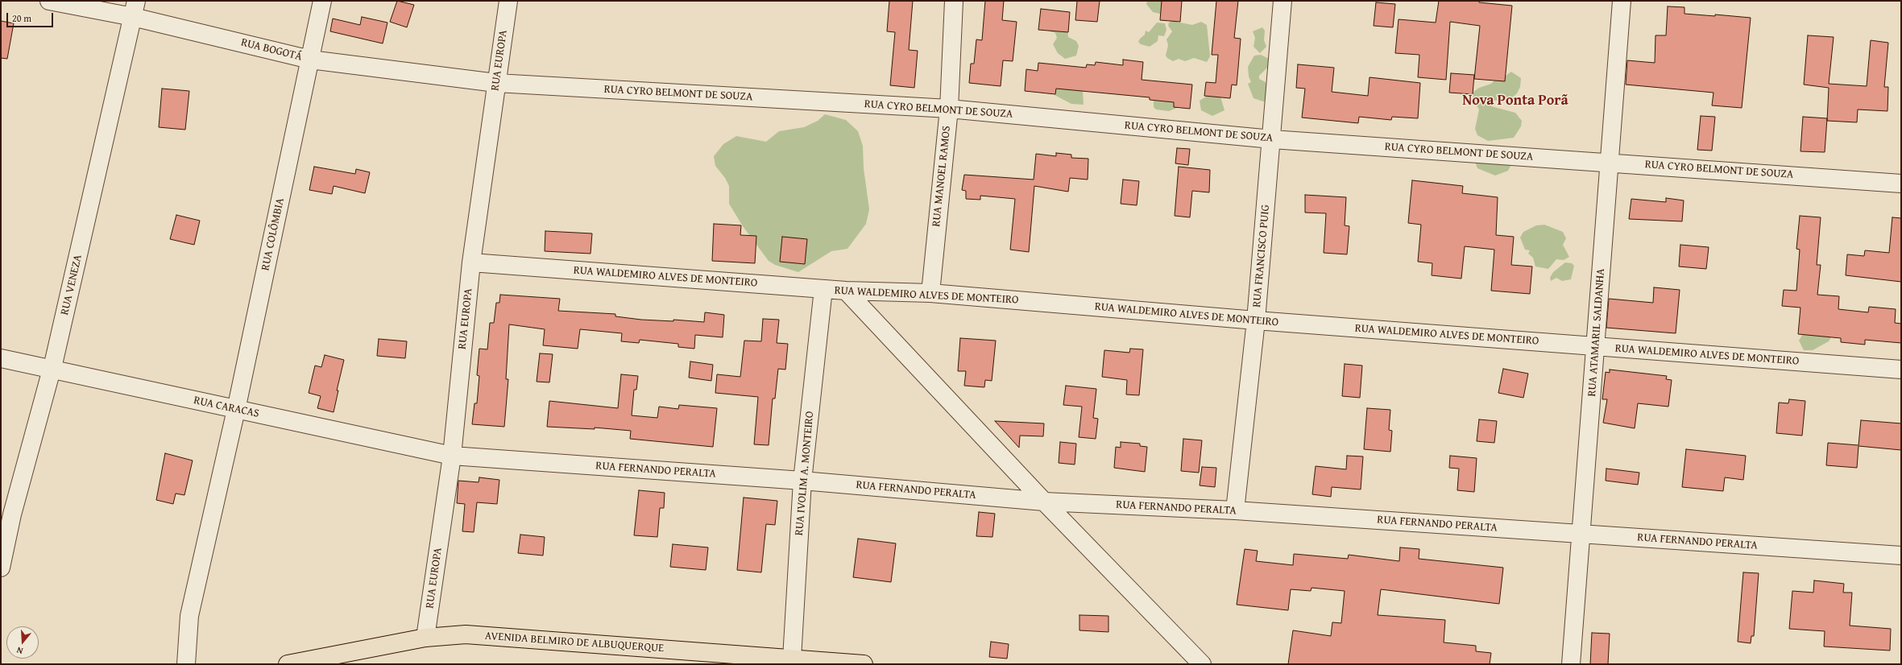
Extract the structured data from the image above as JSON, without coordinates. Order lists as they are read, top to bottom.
{
  "streets": {
    "main road": ["AVENIDA BELMIRO DE ALBUQUERQUE"],
    "street": [
      "RUA BOGOTÁ",
      "RUA EUROPA",
      "RUA CYRO BELMONT DE SOUZA",
      "RUA MANOEL RAMOS",
      "RUA COLÔMBIA",
      "RUA FRANCISCO PUIG",
      "RUA WALDEMIRO ALVES DE MONTEIRO",
      "RUA VENEZA",
      "RUA ATAMARIL SALDANHA",
      "RUA CARACAS",
      "RUA FERNANDO PERALTA",
      "RUA IVOLIM A. MONTEIRO"
    ]
  },
  "crossings": [
    ["RUA BOGOTÁ", "RUA EUROPA"],
    ["RUA BOGOTÁ", "RUA CYRO BELMONT DE SOUZA"],
    ["RUA BOGOTÁ", "RUA COLÔMBIA"],
    ["RUA BOGOTÁ", "RUA VENEZA"],
    ["RUA EUROPA", "RUA CYRO BELMONT DE SOUZA"],
    ["RUA EUROPA", "RUA WALDEMIRO ALVES DE MONTEIRO"],
    ["RUA EUROPA", "RUA CARACAS"],
    ["RUA EUROPA", "RUA FERNANDO PERALTA"],
    ["RUA EUROPA", "AVENIDA BELMIRO DE ALBUQUERQUE"],
    ["RUA CYRO BELMONT DE SOUZA", "RUA MANOEL RAMOS"],
    ["RUA CYRO BELMONT DE SOUZA", "RUA FRANCISCO PUIG"],
    ["RUA CYRO BELMONT DE SOUZA", "RUA ATAMARIL SALDANHA"],
    ["RUA MANOEL RAMOS", "RUA WALDEMIRO ALVES DE MONTEIRO"],
    ["RUA COLÔMBIA", "RUA CARACAS"],
    ["RUA FRANCISCO PUIG", "RUA WALDEMIRO ALVES DE MONTEIRO"],
    ["RUA FRANCISCO PUIG", "RUA FERNANDO PERALTA"],
    ["RUA WALDEMIRO ALVES DE MONTEIRO", "RUA ATAMARIL SALDANHA"],
    ["RUA WALDEMIRO ALVES DE MONTEIRO", "RUA IVOLIM A. MONTEIRO"],
    ["RUA VENEZA", "RUA CARACAS"],
    ["RUA ATAMARIL SALDANHA", "RUA FERNANDO PERALTA"],
    ["RUA CARACAS", "RUA FERNANDO PERALTA"],
    ["RUA FERNANDO PERALTA", "RUA IVOLIM A. MONTEIRO"],
    ["RUA IVOLIM A. MONTEIRO", "AVENIDA BELMIRO DE ALBUQUERQUE"]
  ],
  "districts": ["Nova Ponta Porã"],
  "scale_bar": "20 m",
  "north": "bottom"
}
